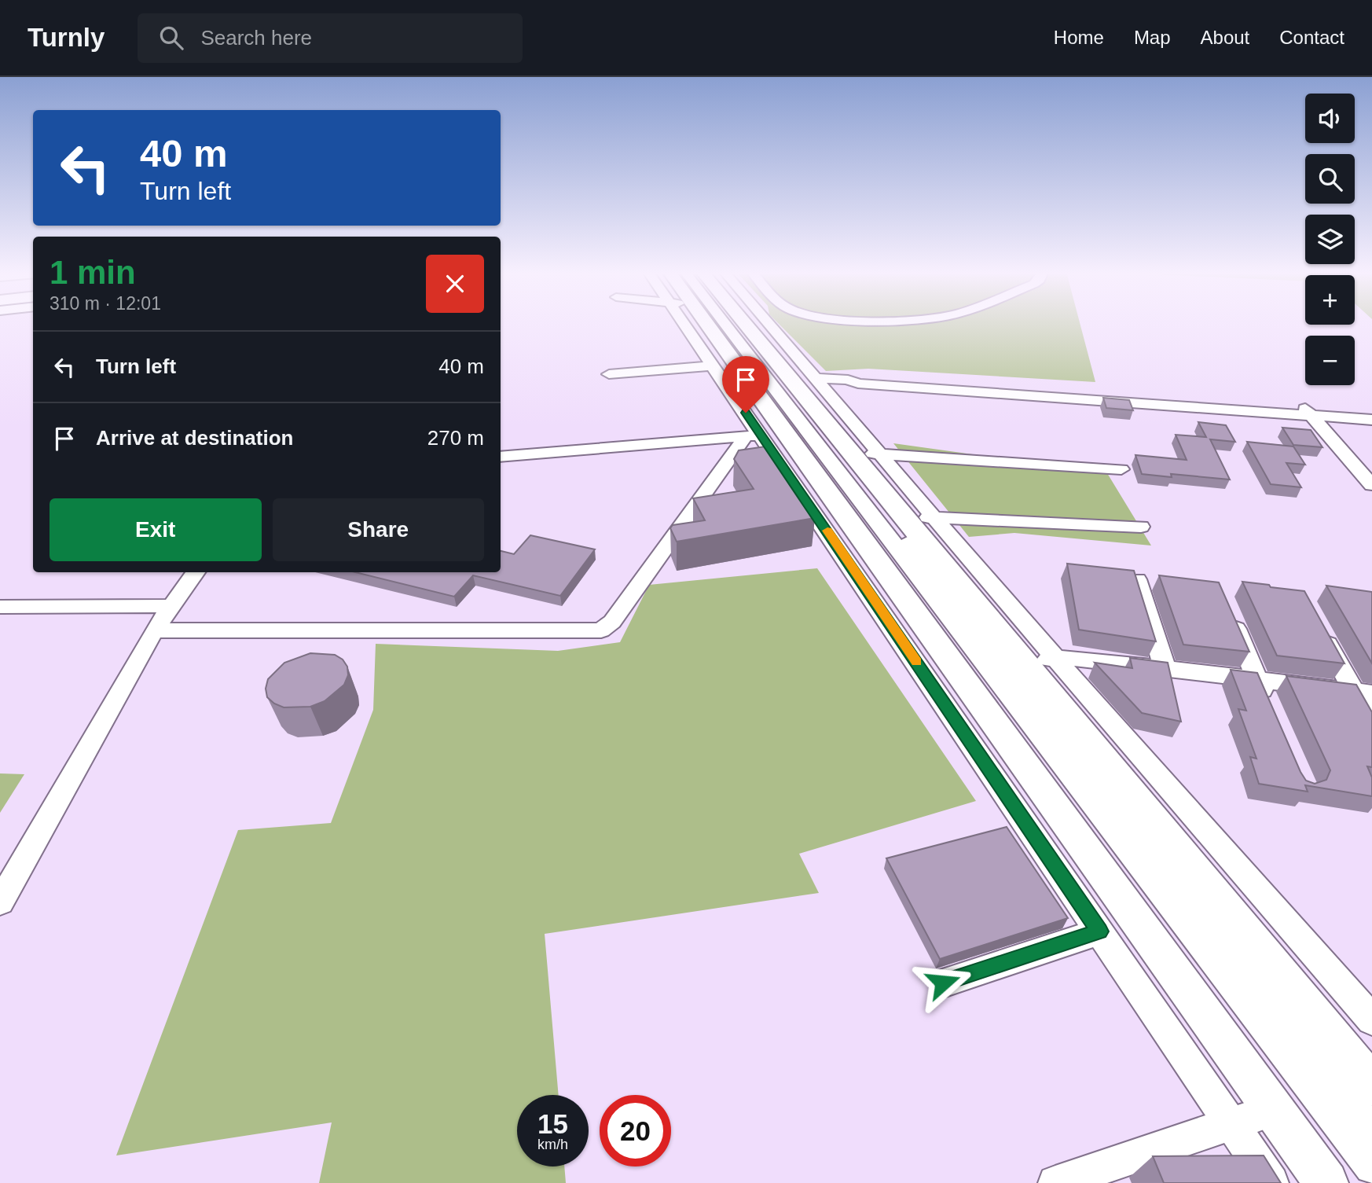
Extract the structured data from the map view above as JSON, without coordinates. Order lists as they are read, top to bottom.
{
  "page": {
    "header": "Turnly",
    "search": "Search here",
    "nav": [
      "Home",
      "Map",
      "About",
      "Contact"
    ],
    "map_buttons": ["+", "−"],
    "turn": ["40 m", "Turn left"],
    "heading": ["1 min", "310 m · 12:01"],
    "list": [
      {
        "name": "Turn left",
        "value": "40 m"
      },
      {
        "name": "Arrive at destination",
        "value": "270 m"
      }
    ],
    "buttons": ["Exit", "Share"],
    "speed": "15 km/h",
    "limit": "20"
  }
}
